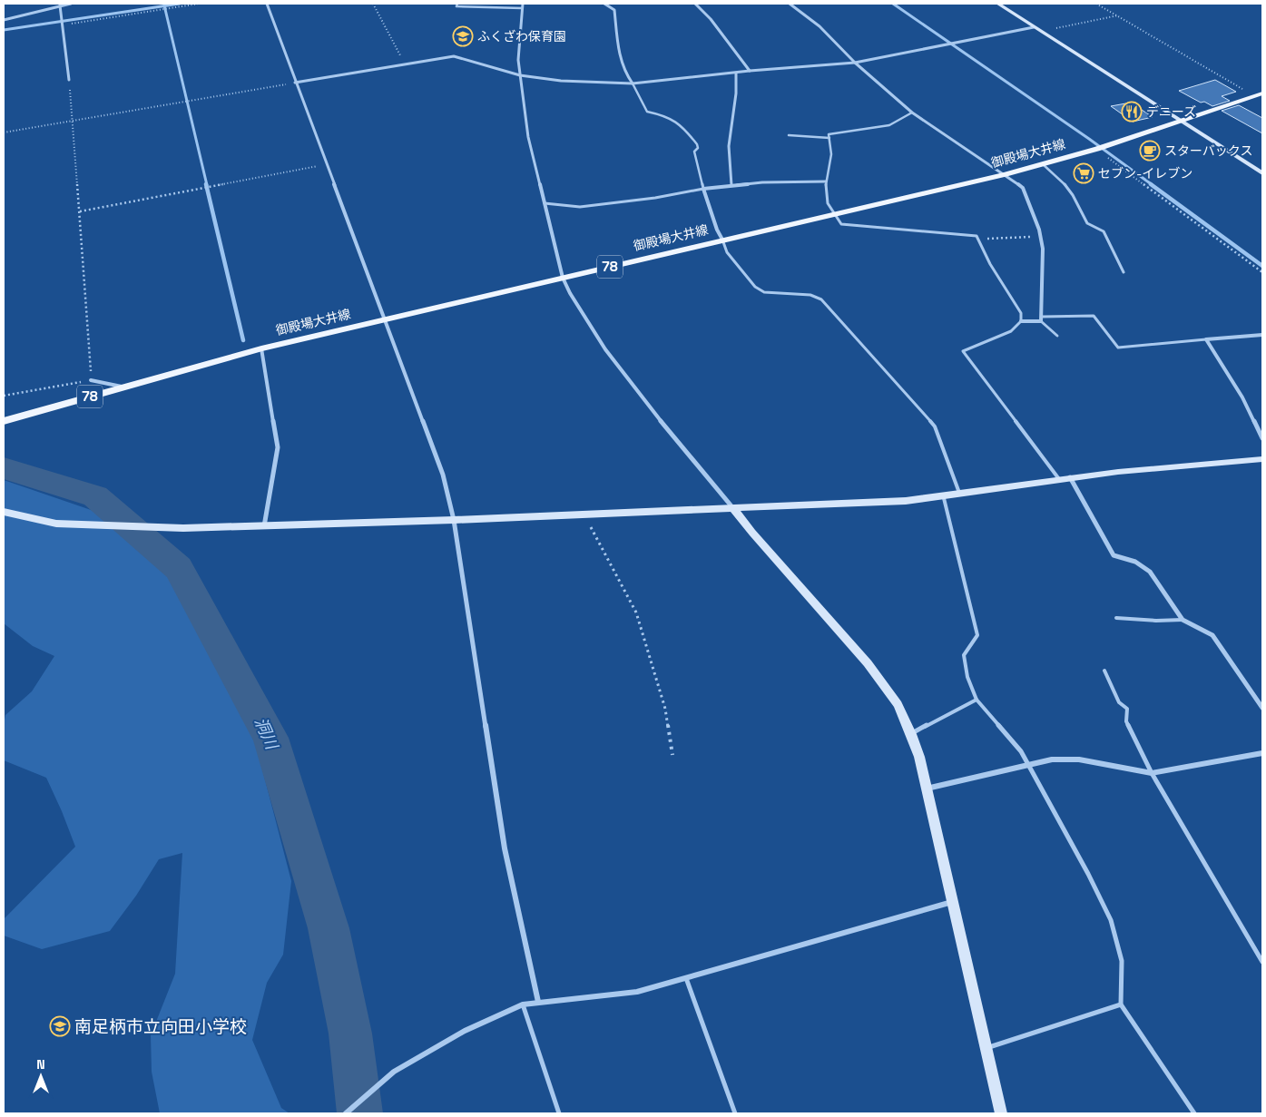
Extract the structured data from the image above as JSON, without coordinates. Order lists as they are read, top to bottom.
{
  "streets": {
    "main road": ["御殿場大井線", "78"]
  },
  "water": ["洞川"],
  "places": {
    "school or university": ["ふくざわ保育園", "南足柄市立向田小学校"],
    "restaurant": ["デニーズ"],
    "cafe": ["スターバックス"],
    "supermarket": ["セブン-イレブン"]
  },
  "north": "top"
}
